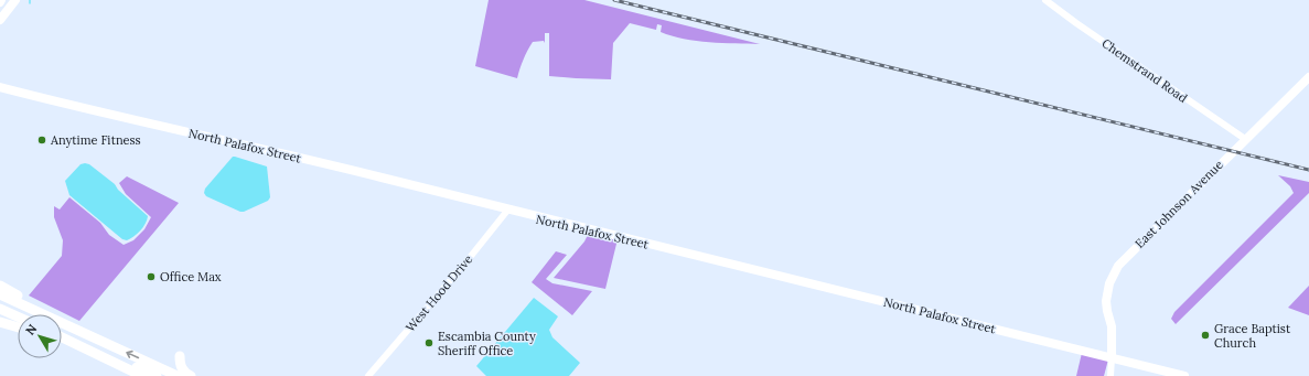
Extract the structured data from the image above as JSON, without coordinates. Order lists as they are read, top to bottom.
{
  "streets": {
    "main road": ["North Palafox Street", "East Johnson Avenue"],
    "street": ["Chemstrand Road", "West Hood Drive"]
  },
  "crossings": [
    ["Chemstrand Road", "East Johnson Avenue"],
    ["North Palafox Street", "East Johnson Avenue"],
    ["North Palafox Street", "West Hood Drive"]
  ],
  "places": [
    "Anytime Fitness",
    "Office Max",
    "Grace Baptist Church",
    "Escambia County Sheriff Office"
  ],
  "north": "top left"
}
